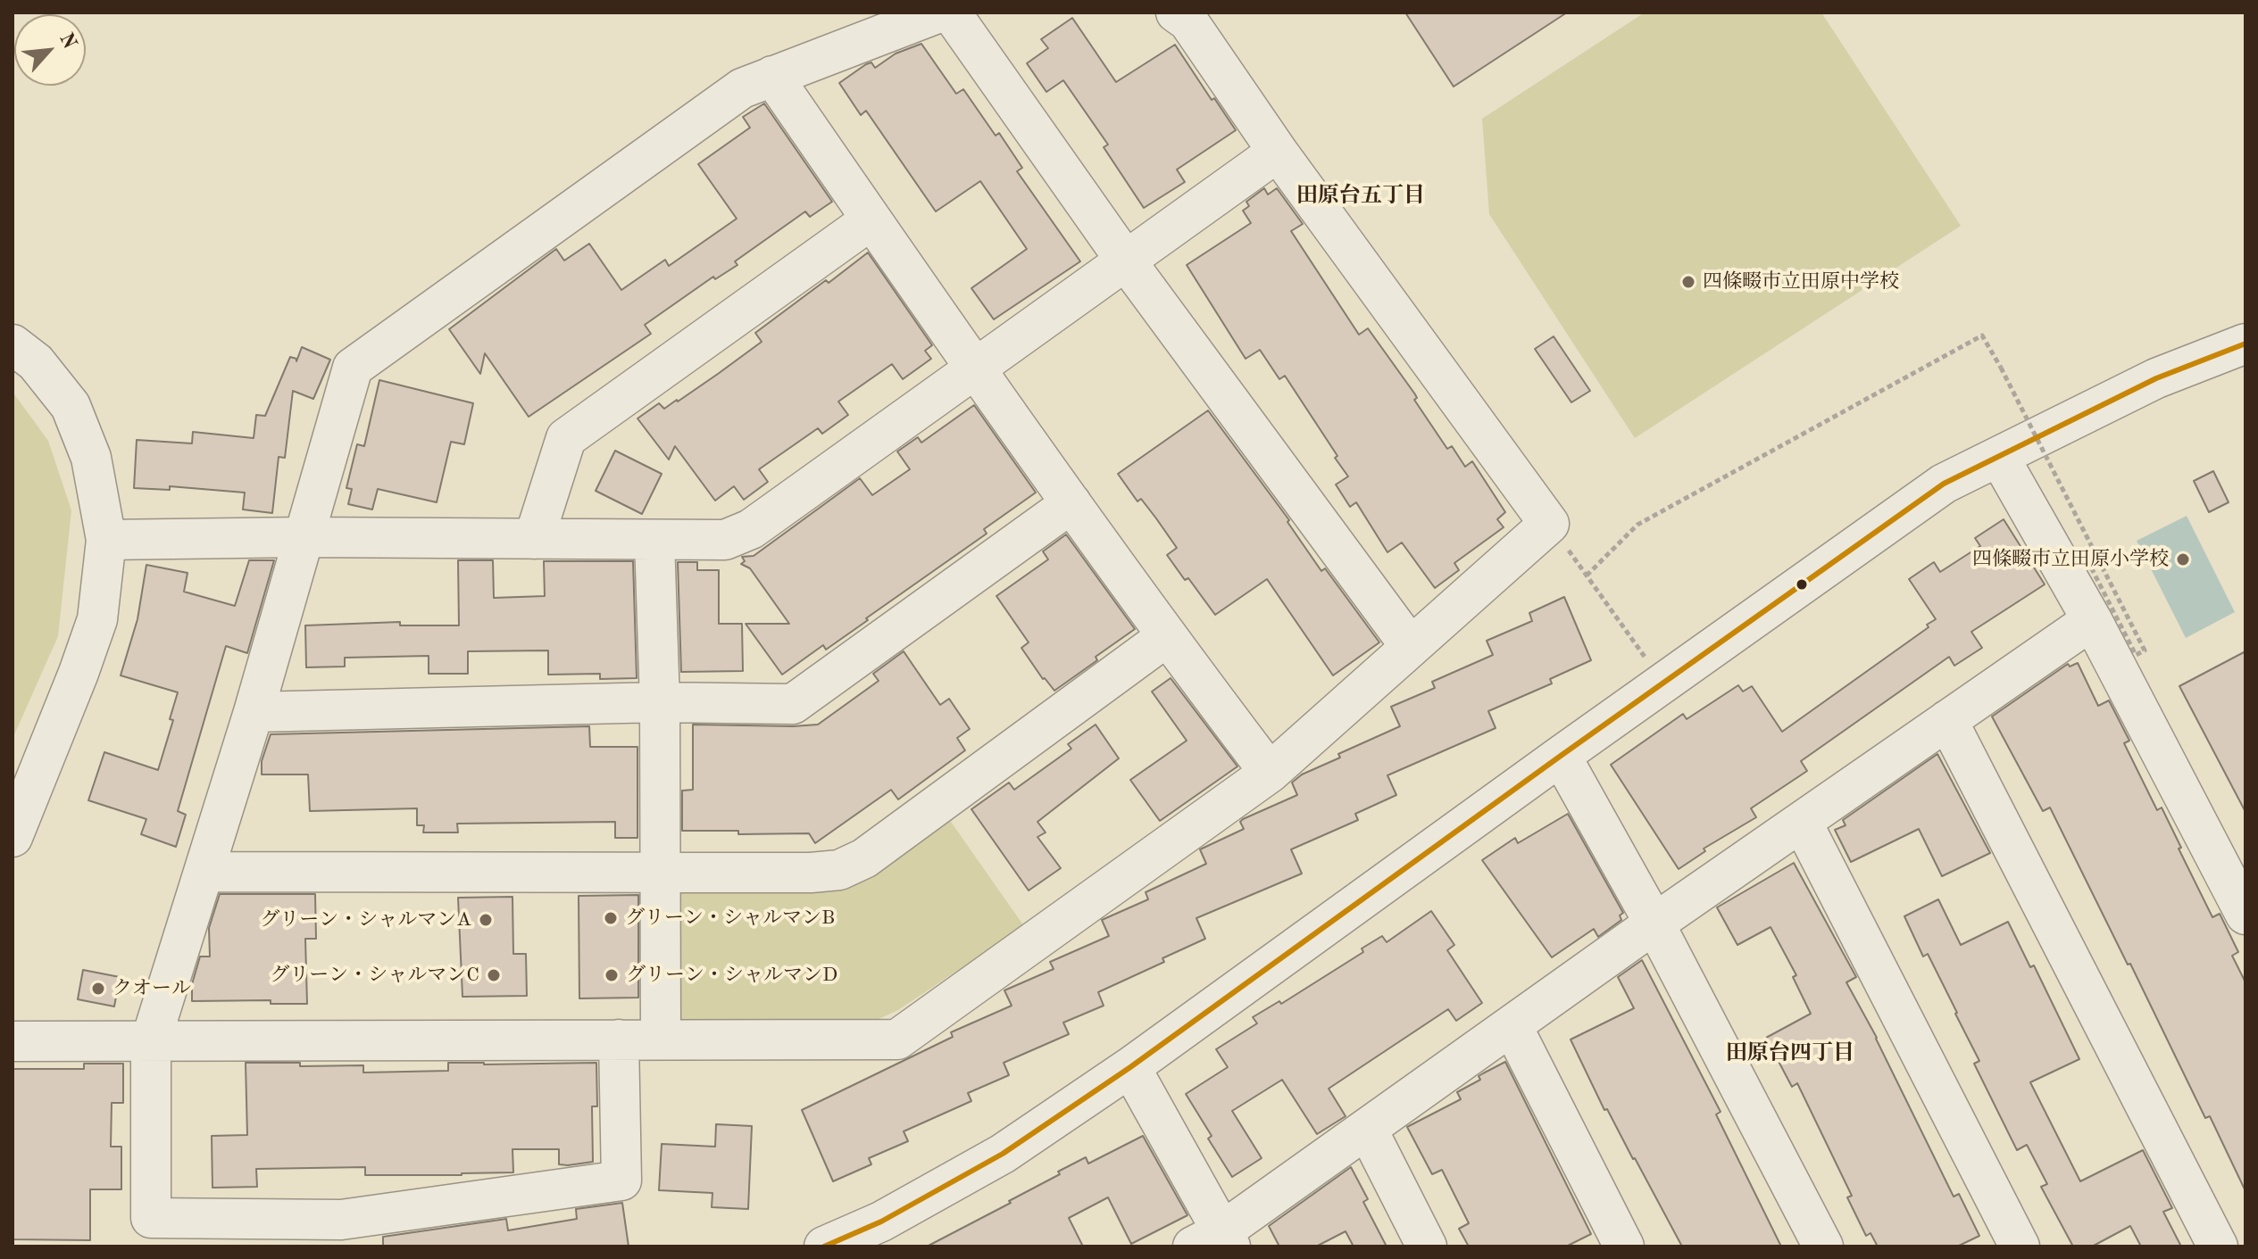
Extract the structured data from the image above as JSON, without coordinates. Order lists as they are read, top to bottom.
{
  "districts": ["田原台五丁目", "田原台四丁目"],
  "places": [
    "四條畷市立田原中学校",
    "四條畷市立田原小学校",
    "グリーン・シャルマンB",
    "グリーン・シャルマンA",
    "グリーン・シャルマンC",
    "グリーン・シャルマンD",
    "クオール"
  ],
  "north": "top right"
}
